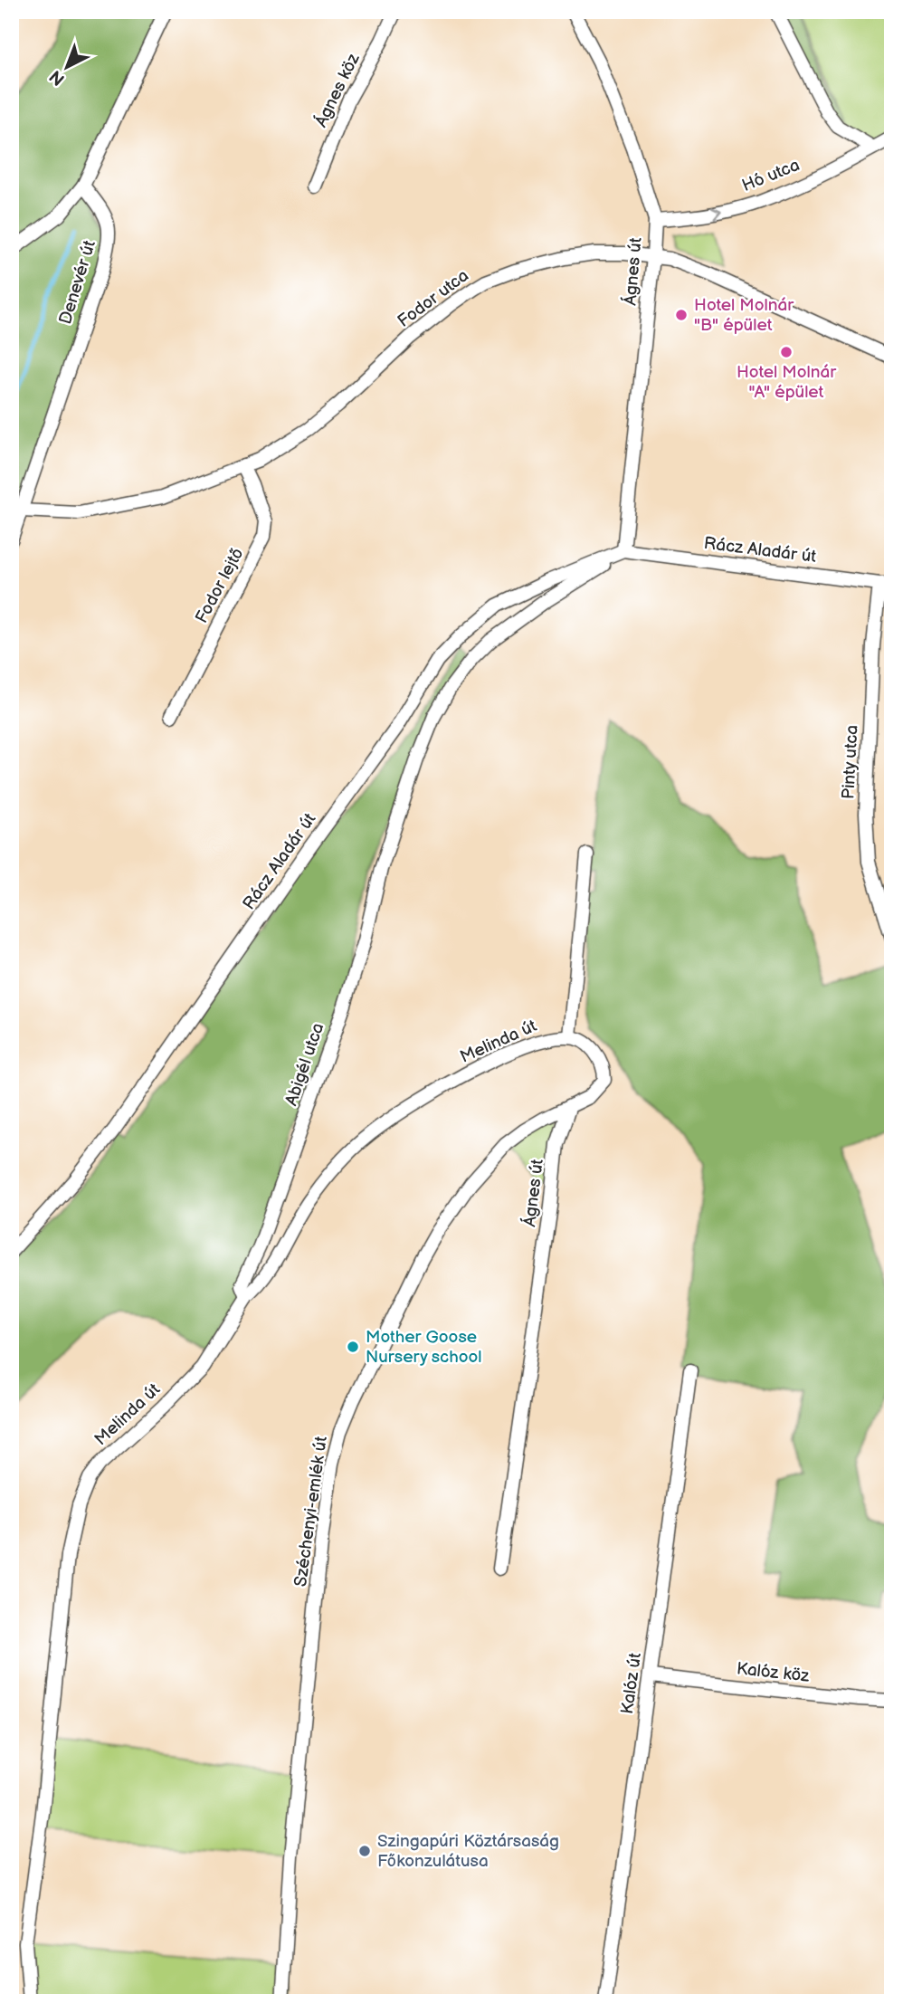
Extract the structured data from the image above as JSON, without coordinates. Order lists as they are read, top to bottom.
{
  "streets": {
    "street": [
      "Ágnes köz",
      "Hó utca",
      "Ágnes út",
      "Denevér út",
      "Fodor utca",
      "Rácz Aladár út",
      "Fodor lejtő",
      "Pinty utca",
      "Melinda út",
      "Abigél utca",
      "Széchenyi-emlék út",
      "Kalóz köz",
      "Kalóz út"
    ]
  },
  "crossings": [
    ["Hó utca", "Ágnes út"],
    ["Ágnes út", "Fodor utca"],
    ["Ágnes út", "Rácz Aladár út"],
    ["Ágnes út", "Abigél utca"],
    ["Ágnes út", "Széchenyi-emlék út"],
    ["Denevér út", "Fodor utca"],
    ["Fodor utca", "Fodor lejtő"],
    ["Rácz Aladár út", "Pinty utca"],
    ["Rácz Aladár út", "Abigél utca"],
    ["Melinda út", "Abigél utca"],
    ["Kalóz köz", "Kalóz út"]
  ],
  "one_way": ["Hó utca"],
  "places": [
    "Hotel Molnár \"B\" épület",
    "Hotel Molnár \"A\" épület",
    "Mother Goose Nursery school",
    "Szingapúri Köztársaság Főkonzulátusa"
  ],
  "north": "bottom left"
}
